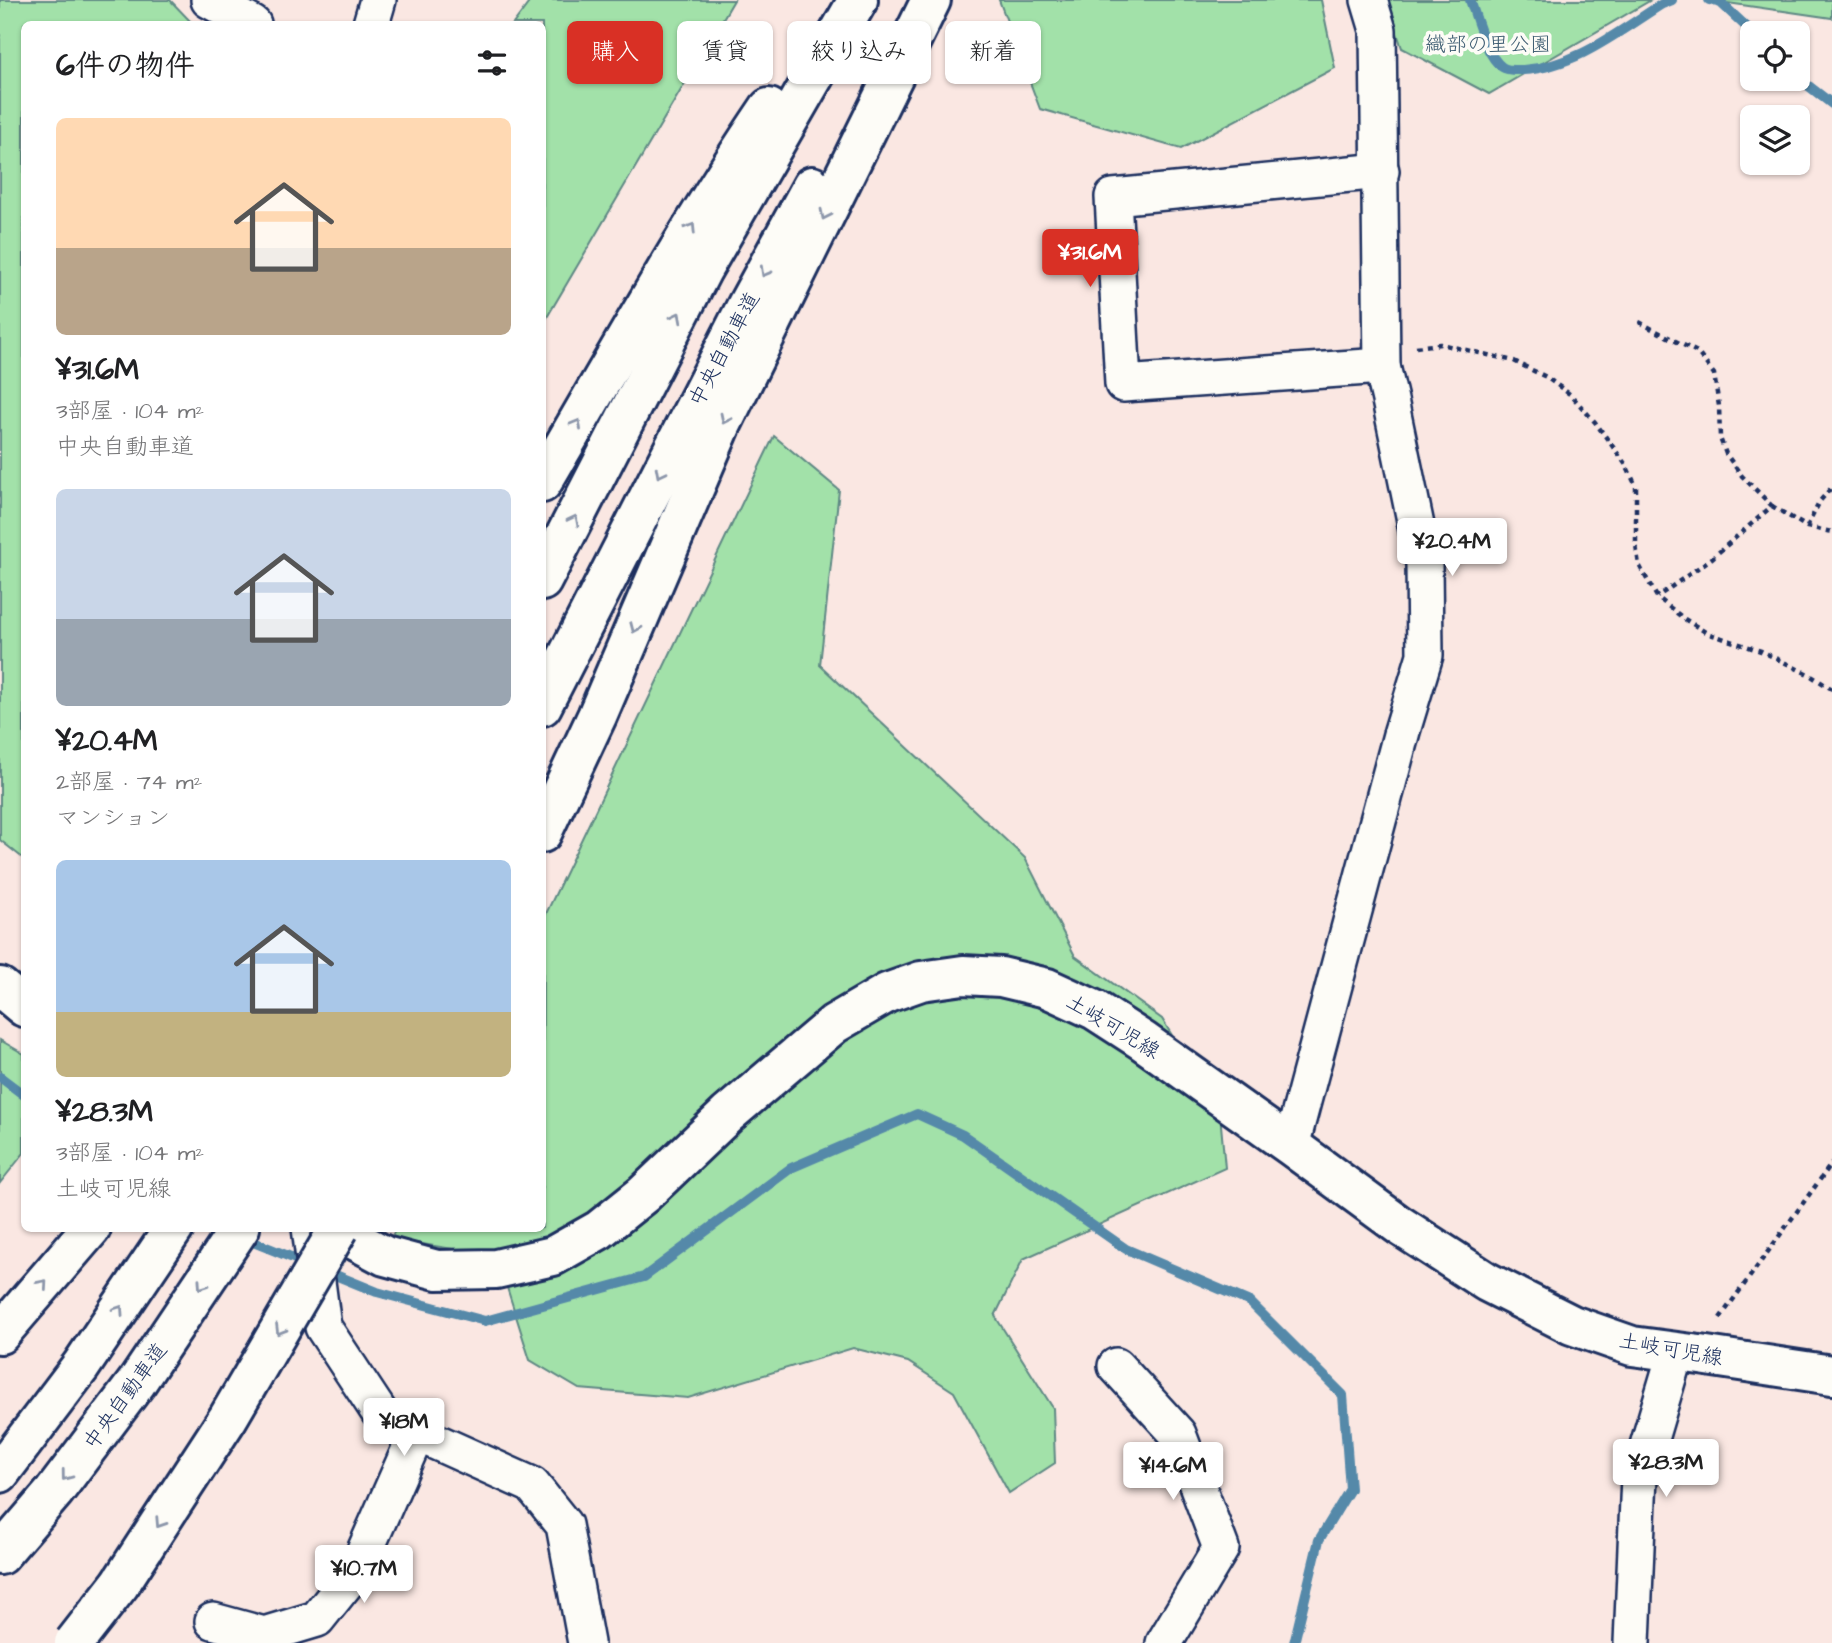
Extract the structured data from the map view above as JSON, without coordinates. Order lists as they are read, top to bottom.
{
  "streets": {
    "main road": ["中央自動車道", "土岐可児線"]
  },
  "parks": ["織部の里公園"],
  "page": {
    "chip": [
      "購入",
      "賃貸",
      "絞り込み",
      "新着"
    ],
    "heading": "6件の物件",
    "list": [
      {
        "name": "¥31.6M",
        "note": "3部屋 · 104 m² · 中央自動車道"
      },
      {
        "name": "¥20.4M",
        "note": "2部屋 · 74 m² · マンション"
      },
      {
        "name": "¥28.3M",
        "note": "3部屋 · 104 m² · 土岐可児線"
      }
    ],
    "price": [
      "¥31.6M",
      "¥20.4M",
      "¥18M",
      "¥28.3M",
      "¥14.6M",
      "¥10.7M"
    ]
  }
}
